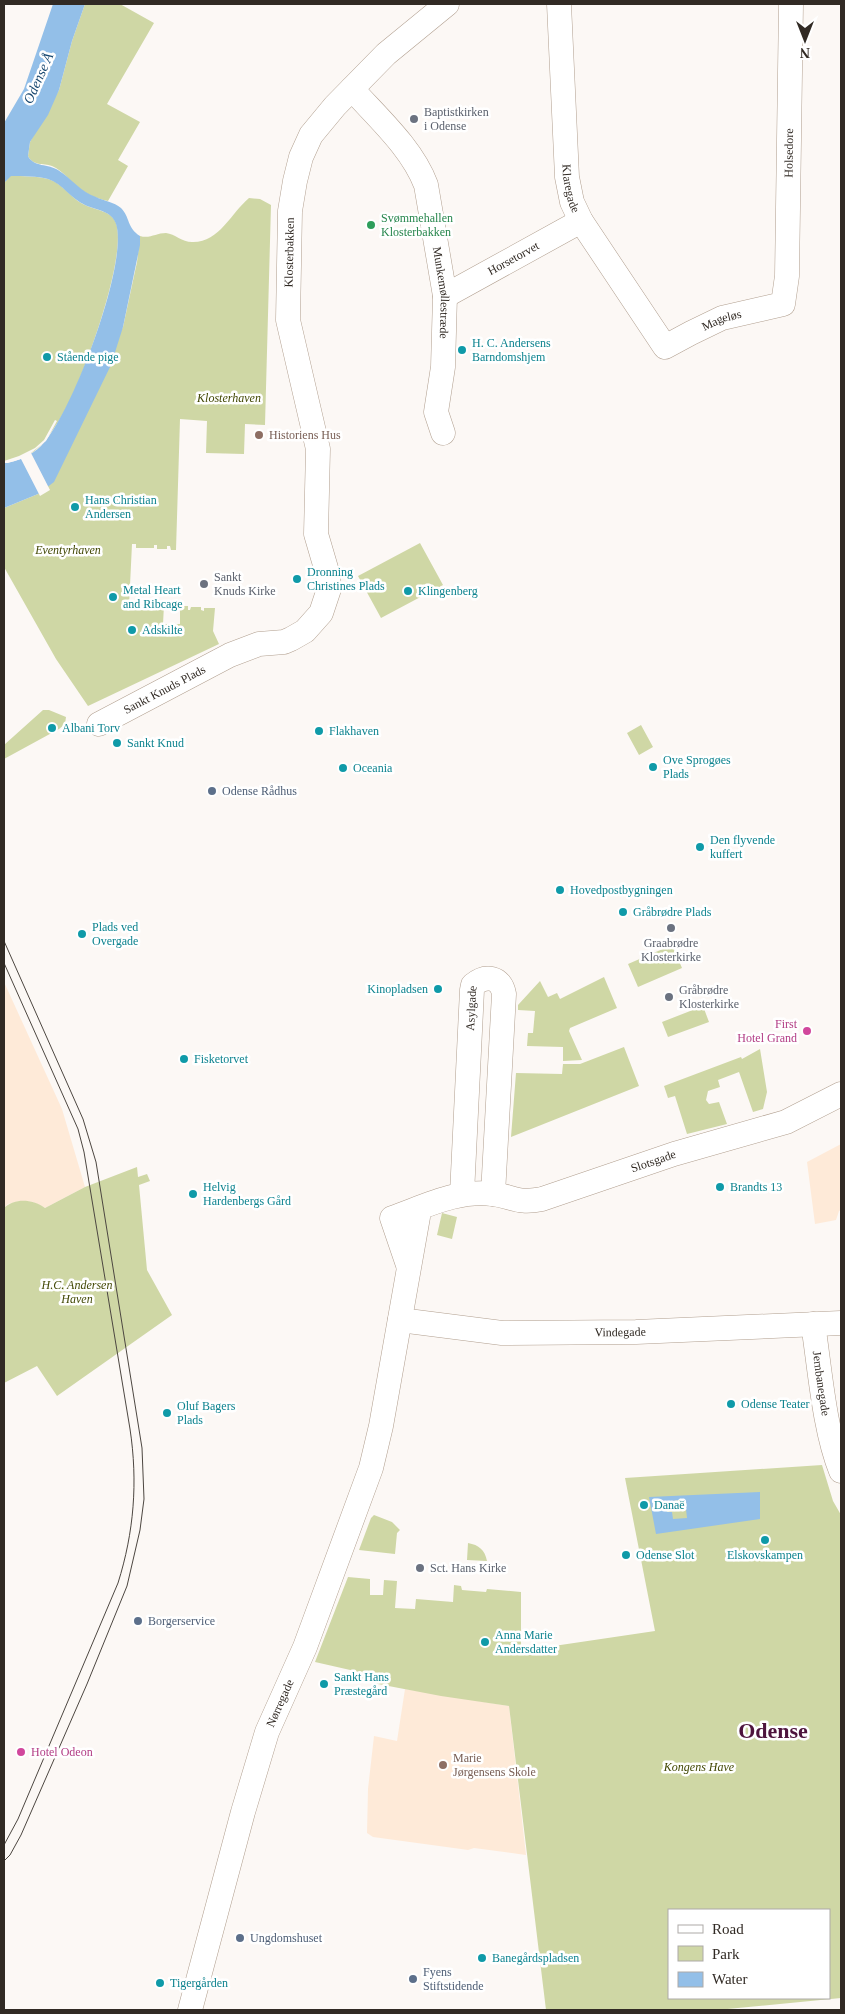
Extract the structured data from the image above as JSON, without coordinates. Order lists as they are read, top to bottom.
{
  "streets": {
    "street": [
      "Holsedore",
      "Klaregade",
      "Klosterbakken",
      "Horsetorvet",
      "Munkemøllestræde",
      "Mageløs",
      "Sankt Knuds Plads",
      "Asylgade",
      "Slotsgade",
      "Vindegade",
      "Jernbanegade",
      "Nørregade"
    ]
  },
  "crossings": [
    ["Holsedore", "Mageløs"],
    ["Klaregade", "Horsetorvet"],
    ["Klaregade", "Mageløs"],
    ["Klosterbakken", "Munkemøllestræde"],
    ["Klosterbakken", "Sankt Knuds Plads"],
    ["Horsetorvet", "Munkemøllestræde"],
    ["Asylgade", "Slotsgade"],
    ["Vindegade", "Jernbanegade"],
    ["Vindegade", "Nørregade"]
  ],
  "districts": ["Odense"],
  "water": ["Odense Å"],
  "parks": [
    "Klosterhaven",
    "Eventyrhaven",
    "H.C. Andersen Haven",
    "Kongens Have"
  ],
  "places": [
    "Baptistkirken i Odense",
    "Svømmehallen Klosterbakken",
    "H. C. Andersens Barndomshjem",
    "Stående pige",
    "Historiens Hus",
    "Hans Christian Andersen",
    "Dronning Christines Plads",
    "Sankt Knuds Kirke",
    "Klingenberg",
    "Metal Heart and Ribcage",
    "Adskilte",
    "Albani Torv",
    "Flakhaven",
    "Sankt Knud",
    "Ove Sprogøes Plads",
    "Oceania",
    "Odense Rådhus",
    "Den flyvende kuffert",
    "Hovedpostbygningen",
    "Gråbrødre Plads",
    "Graabrødre Klosterkirke",
    "Plads ved Overgade",
    "Kinopladsen",
    "Gråbrødre Klosterkirke",
    "First Hotel Grand",
    "Fisketorvet",
    "Brandts 13",
    "Helvig Hardenbergs Gård",
    "Odense Teater",
    "Oluf Bagers Plads",
    "Danaë",
    "Elskovskampen",
    "Odense Slot",
    "Sct. Hans Kirke",
    "Borgerservice",
    "Anna Marie Andersdatter",
    "Sankt Hans Præstegård",
    "Hotel Odeon",
    "Marie Jørgensens Skole",
    "Ungdomshuset",
    "Banegårdspladsen",
    "Fyens Stiftstidende",
    "Tigergården"
  ],
  "legend": ["Road", "Park", "Water"],
  "north": "bottom"
}
